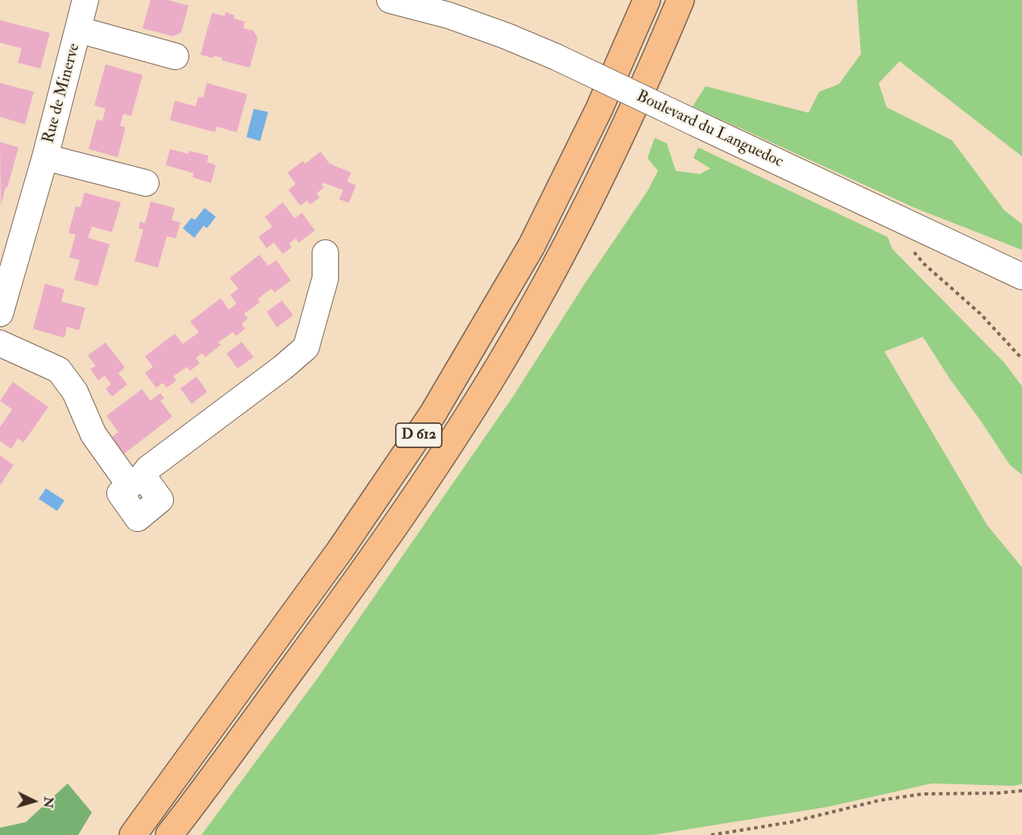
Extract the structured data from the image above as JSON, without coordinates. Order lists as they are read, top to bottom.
{
  "streets": {
    "highway": ["D 612"],
    "street": ["Rue de Minerve", "Boulevard du Languedoc"]
  },
  "north": "right"
}
